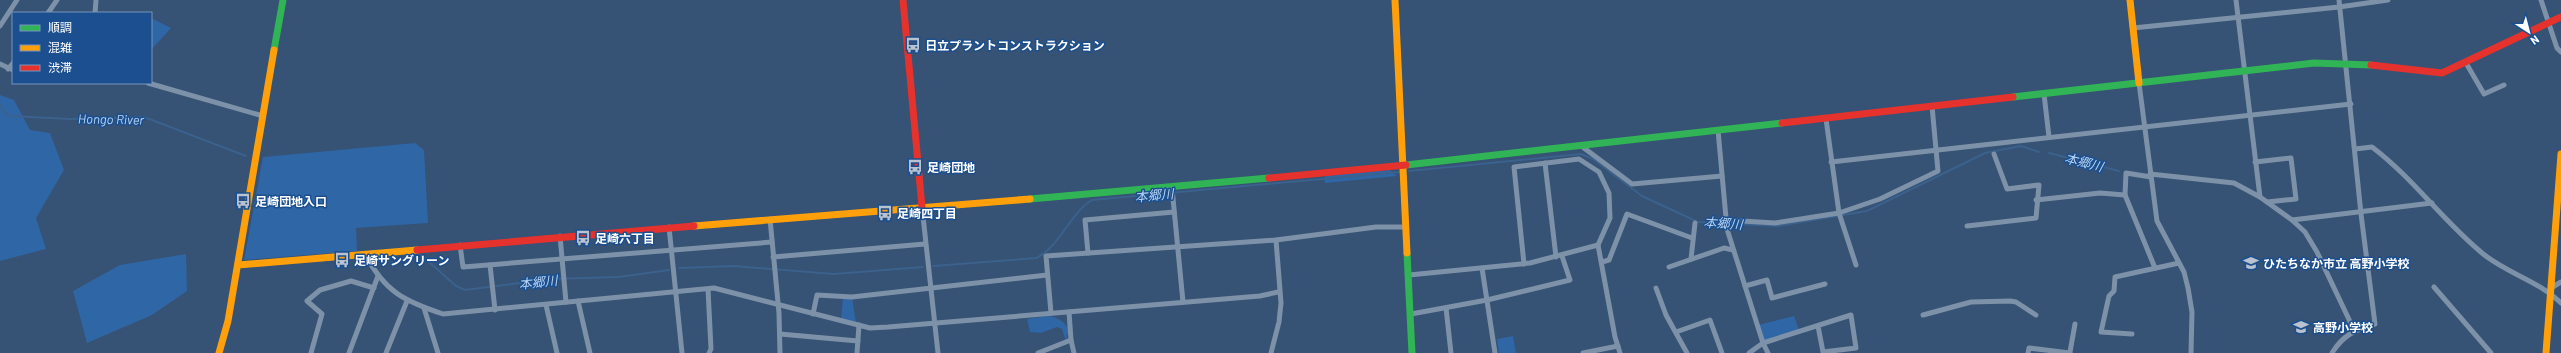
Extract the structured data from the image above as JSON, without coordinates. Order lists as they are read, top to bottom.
{
  "water": ["Hongo River", "本郷川"],
  "places": {
    "bus stop": [
      "日立プラントコンストラクション",
      "足崎団地",
      "足崎団地入口",
      "足崎四丁目",
      "足崎六丁目",
      "足崎サングリーン"
    ],
    "school or university": ["ひたちなか市立 高野小学校", "高野小学校"]
  },
  "legend": ["順調", "混雑", "渋滞"],
  "north": "bottom right"
}
